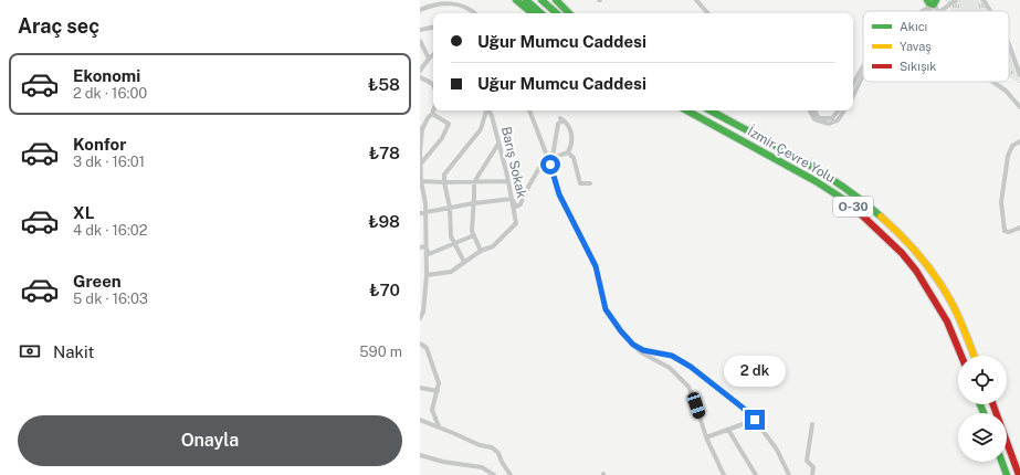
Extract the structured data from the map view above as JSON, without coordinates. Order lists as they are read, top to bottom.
{
  "streets": {
    "main road": ["İzmir Çevre Yolu", "O-30"],
    "street": ["Barış Sokak"]
  },
  "legend": ["Akıcı", "Yavaş", "Sıkışık"],
  "page": {
    "heading": "Araç seç",
    "banner": ["Uğur Mumcu Caddesi", "Uğur Mumcu Caddesi"],
    "list": [
      {
        "name": "Ekonomi",
        "note": "2 dk · 16:00",
        "value": "₺58"
      },
      {
        "name": "Konfor",
        "note": "3 dk · 16:01",
        "value": "₺78"
      },
      {
        "name": "XL",
        "note": "4 dk · 16:02",
        "value": "₺98"
      },
      {
        "name": "Green",
        "note": "5 dk · 16:03",
        "value": "₺70"
      }
    ],
    "pay": ["Nakit", "590 m"],
    "bubble": "2 dk",
    "buttons": "Onayla"
  }
}
